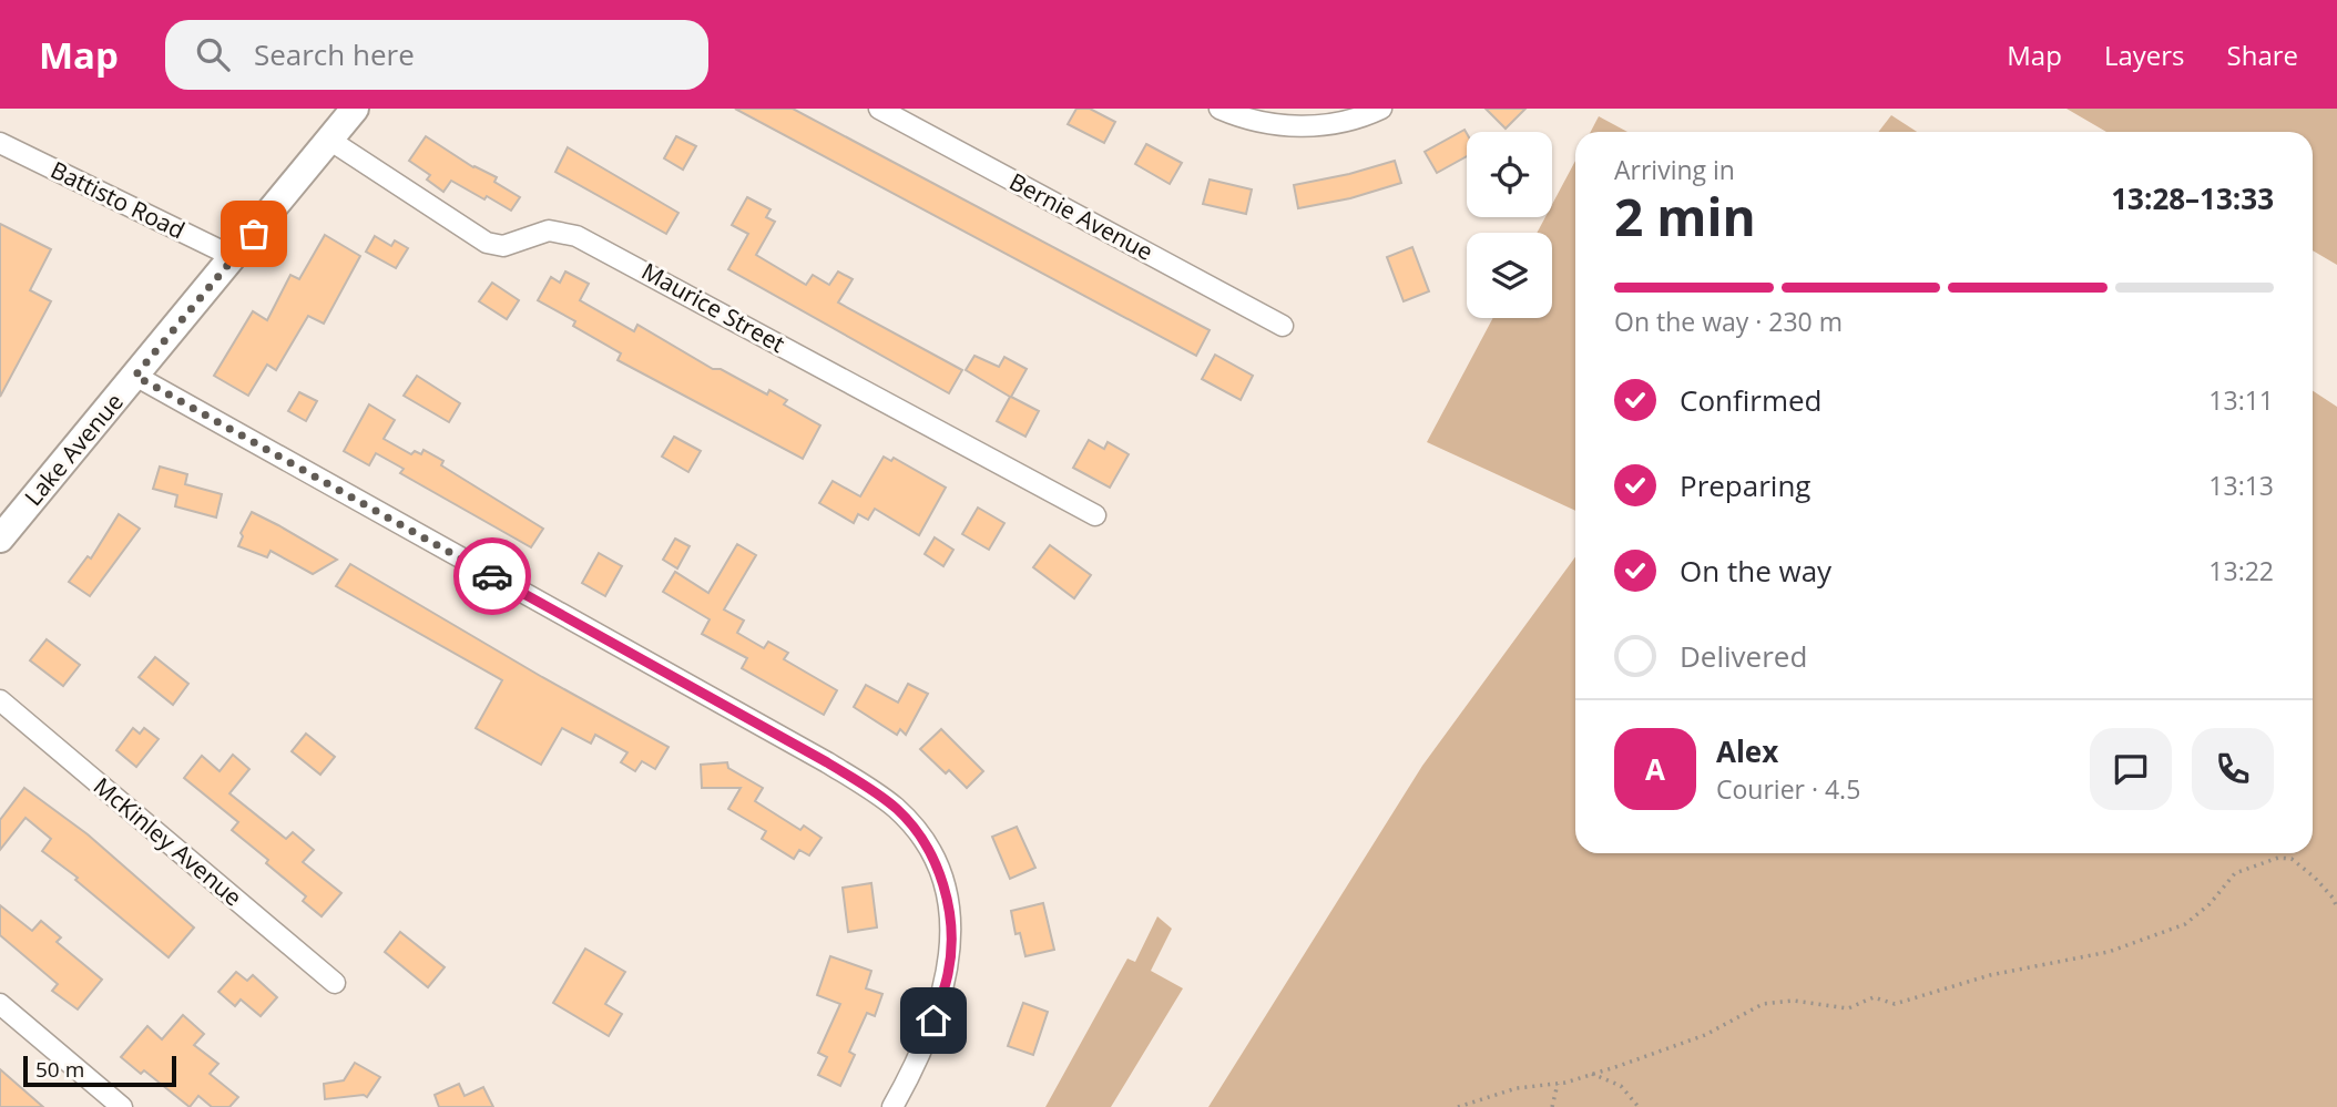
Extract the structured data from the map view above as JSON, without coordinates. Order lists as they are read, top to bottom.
{
  "streets": {
    "main road": ["Lake Avenue"],
    "street": [
      "Battisto Road",
      "Bernie Avenue",
      "Maurice Street",
      "McKinley Avenue"
    ]
  },
  "crossings": [
    ["Battisto Road", "Lake Avenue"],
    ["Maurice Street", "Lake Avenue"]
  ],
  "scale_bar": "50 m",
  "page": {
    "header": "Map",
    "search": "Search here",
    "nav": ["Map", "Layers", "Share"],
    "heading": ["2 min", "Arriving in", "13:28–13:33"],
    "panel": ["Alex", "Courier · 4.5"],
    "bar": "On the way · 230 m",
    "list": [
      ["Confirmed", "13:11"],
      ["Preparing", "13:13"],
      ["On the way", "13:22"],
      "Delivered"
    ],
    "round": "A",
    "scale": "50 m"
  }
}
